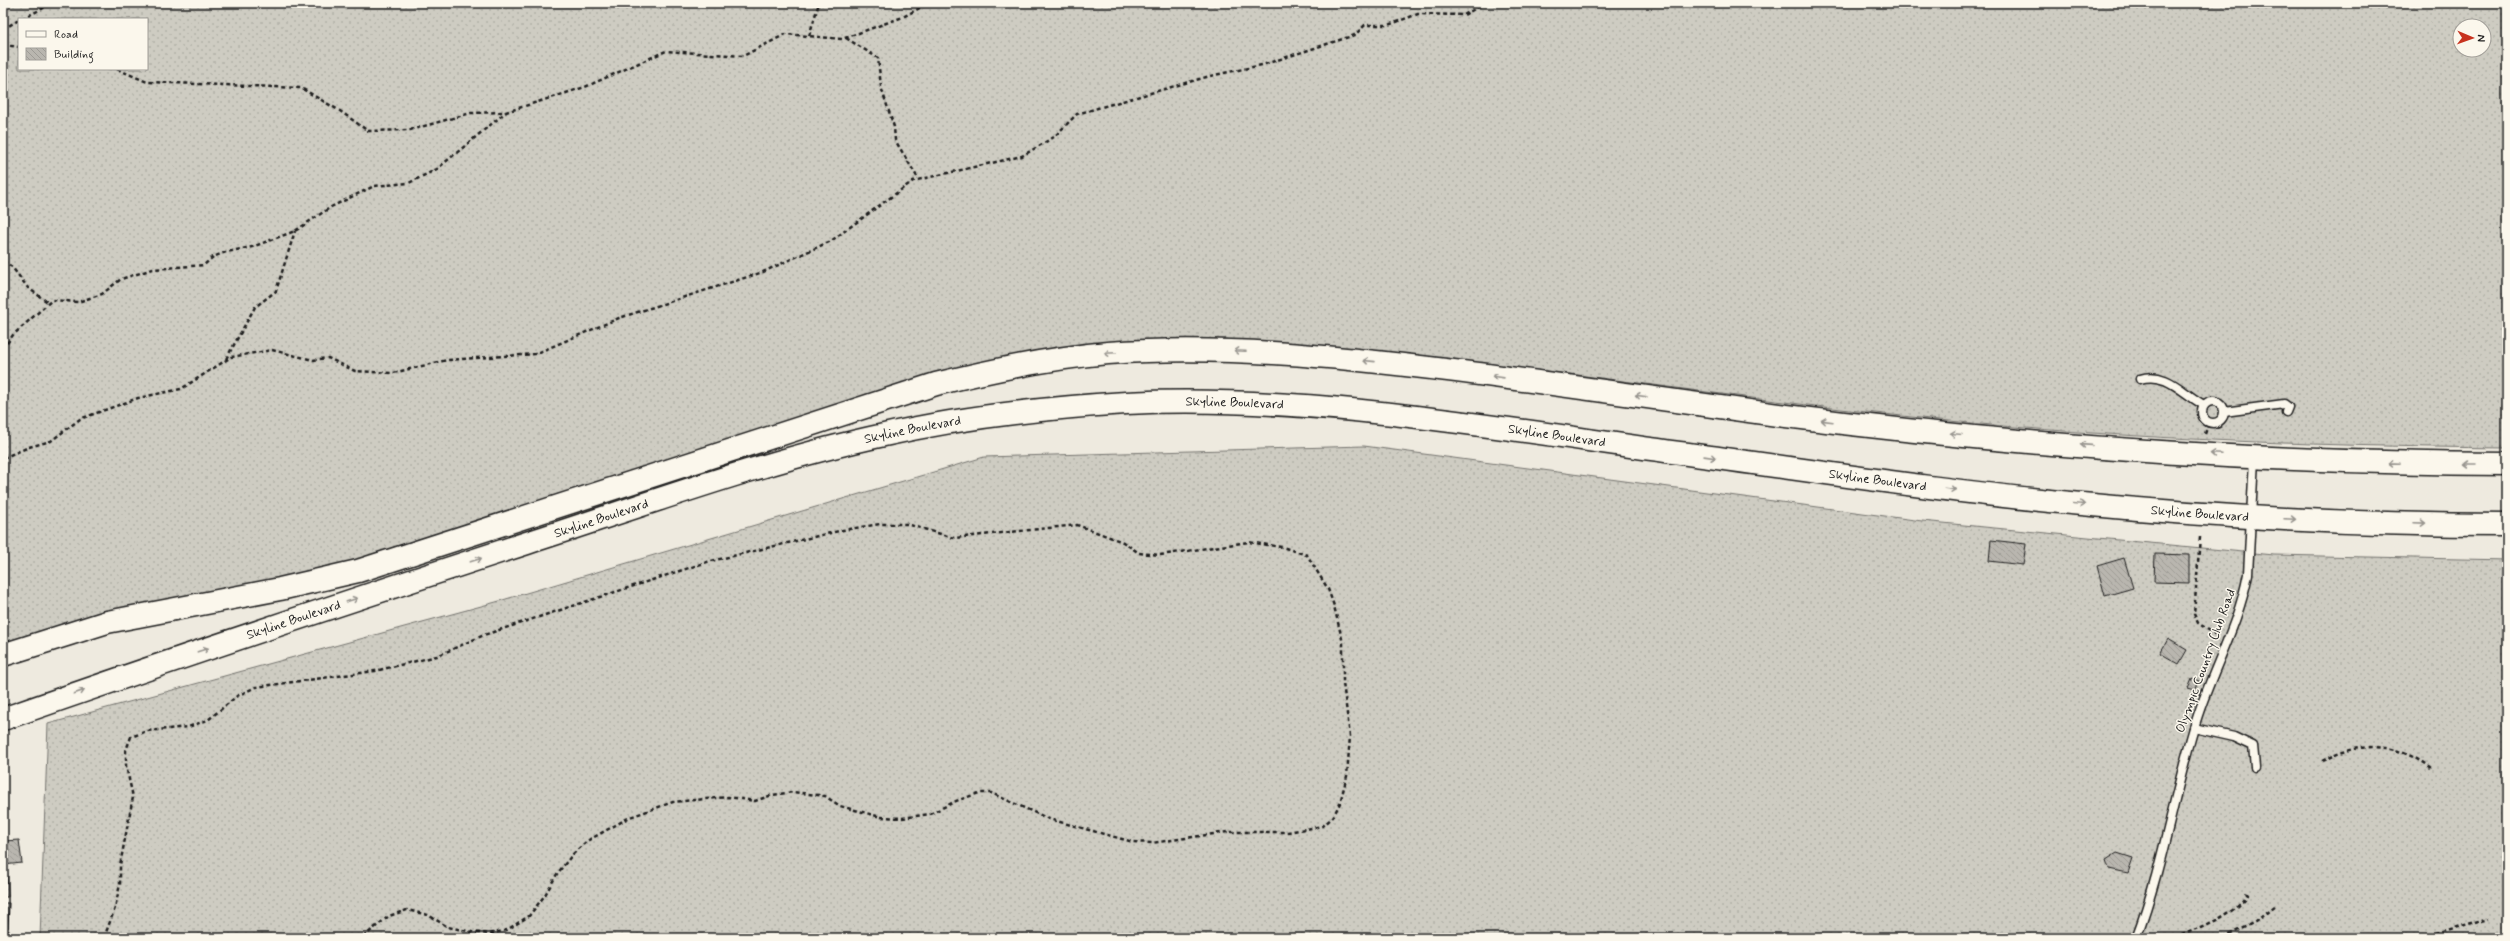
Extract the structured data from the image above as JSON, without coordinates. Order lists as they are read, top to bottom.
{
  "streets": {
    "main road": ["Skyline Boulevard"],
    "lane": ["Olympic Country Club Road"]
  },
  "crossings": [
    ["Skyline Boulevard", "Olympic Country Club Road"]
  ],
  "legend": ["Road", "Building"],
  "north": "right"
}
